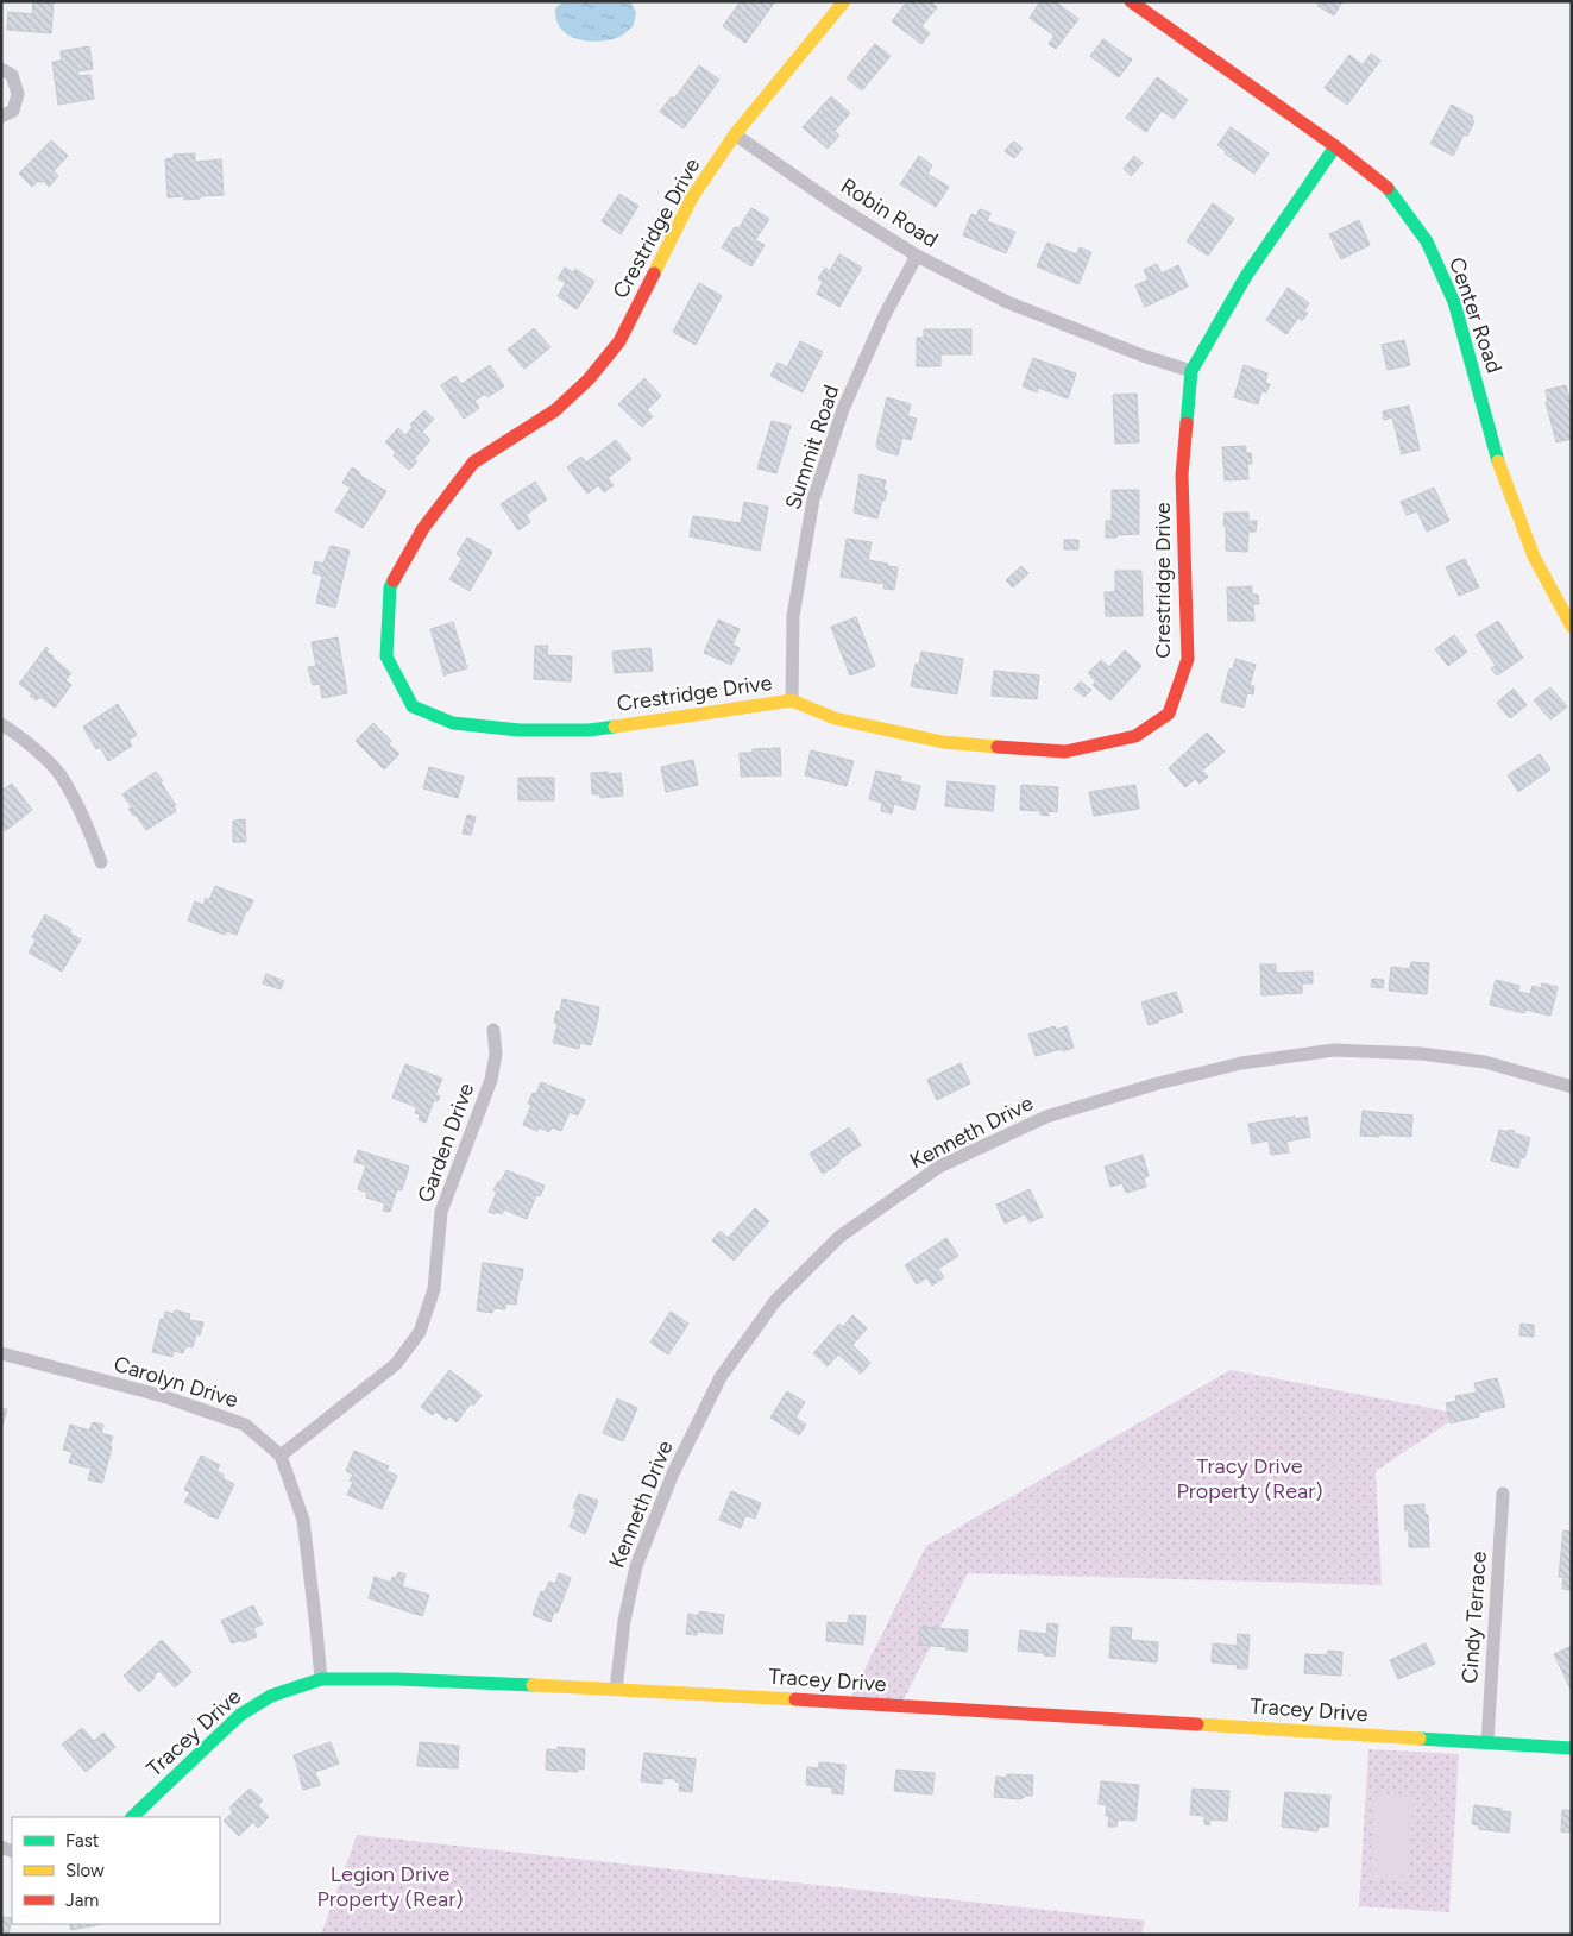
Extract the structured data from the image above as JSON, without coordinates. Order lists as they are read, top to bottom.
{
  "streets": {
    "street": [
      "Robin Road",
      "Crestridge Drive",
      "Center Road",
      "Summit Road",
      "Kenneth Drive",
      "Garden Drive",
      "Carolyn Drive",
      "Cindy Terrace",
      "Tracey Drive"
    ]
  },
  "crossings": [
    ["Robin Road", "Crestridge Drive"],
    ["Robin Road", "Summit Road"],
    ["Crestridge Drive", "Center Road"],
    ["Crestridge Drive", "Summit Road"],
    ["Kenneth Drive", "Tracey Drive"],
    ["Garden Drive", "Carolyn Drive"],
    ["Carolyn Drive", "Tracey Drive"],
    ["Cindy Terrace", "Tracey Drive"]
  ],
  "parks": ["Tracy Drive Property (Rear)", "Legion Drive Property (Rear)"],
  "legend": ["Fast", "Slow", "Jam"]
}
